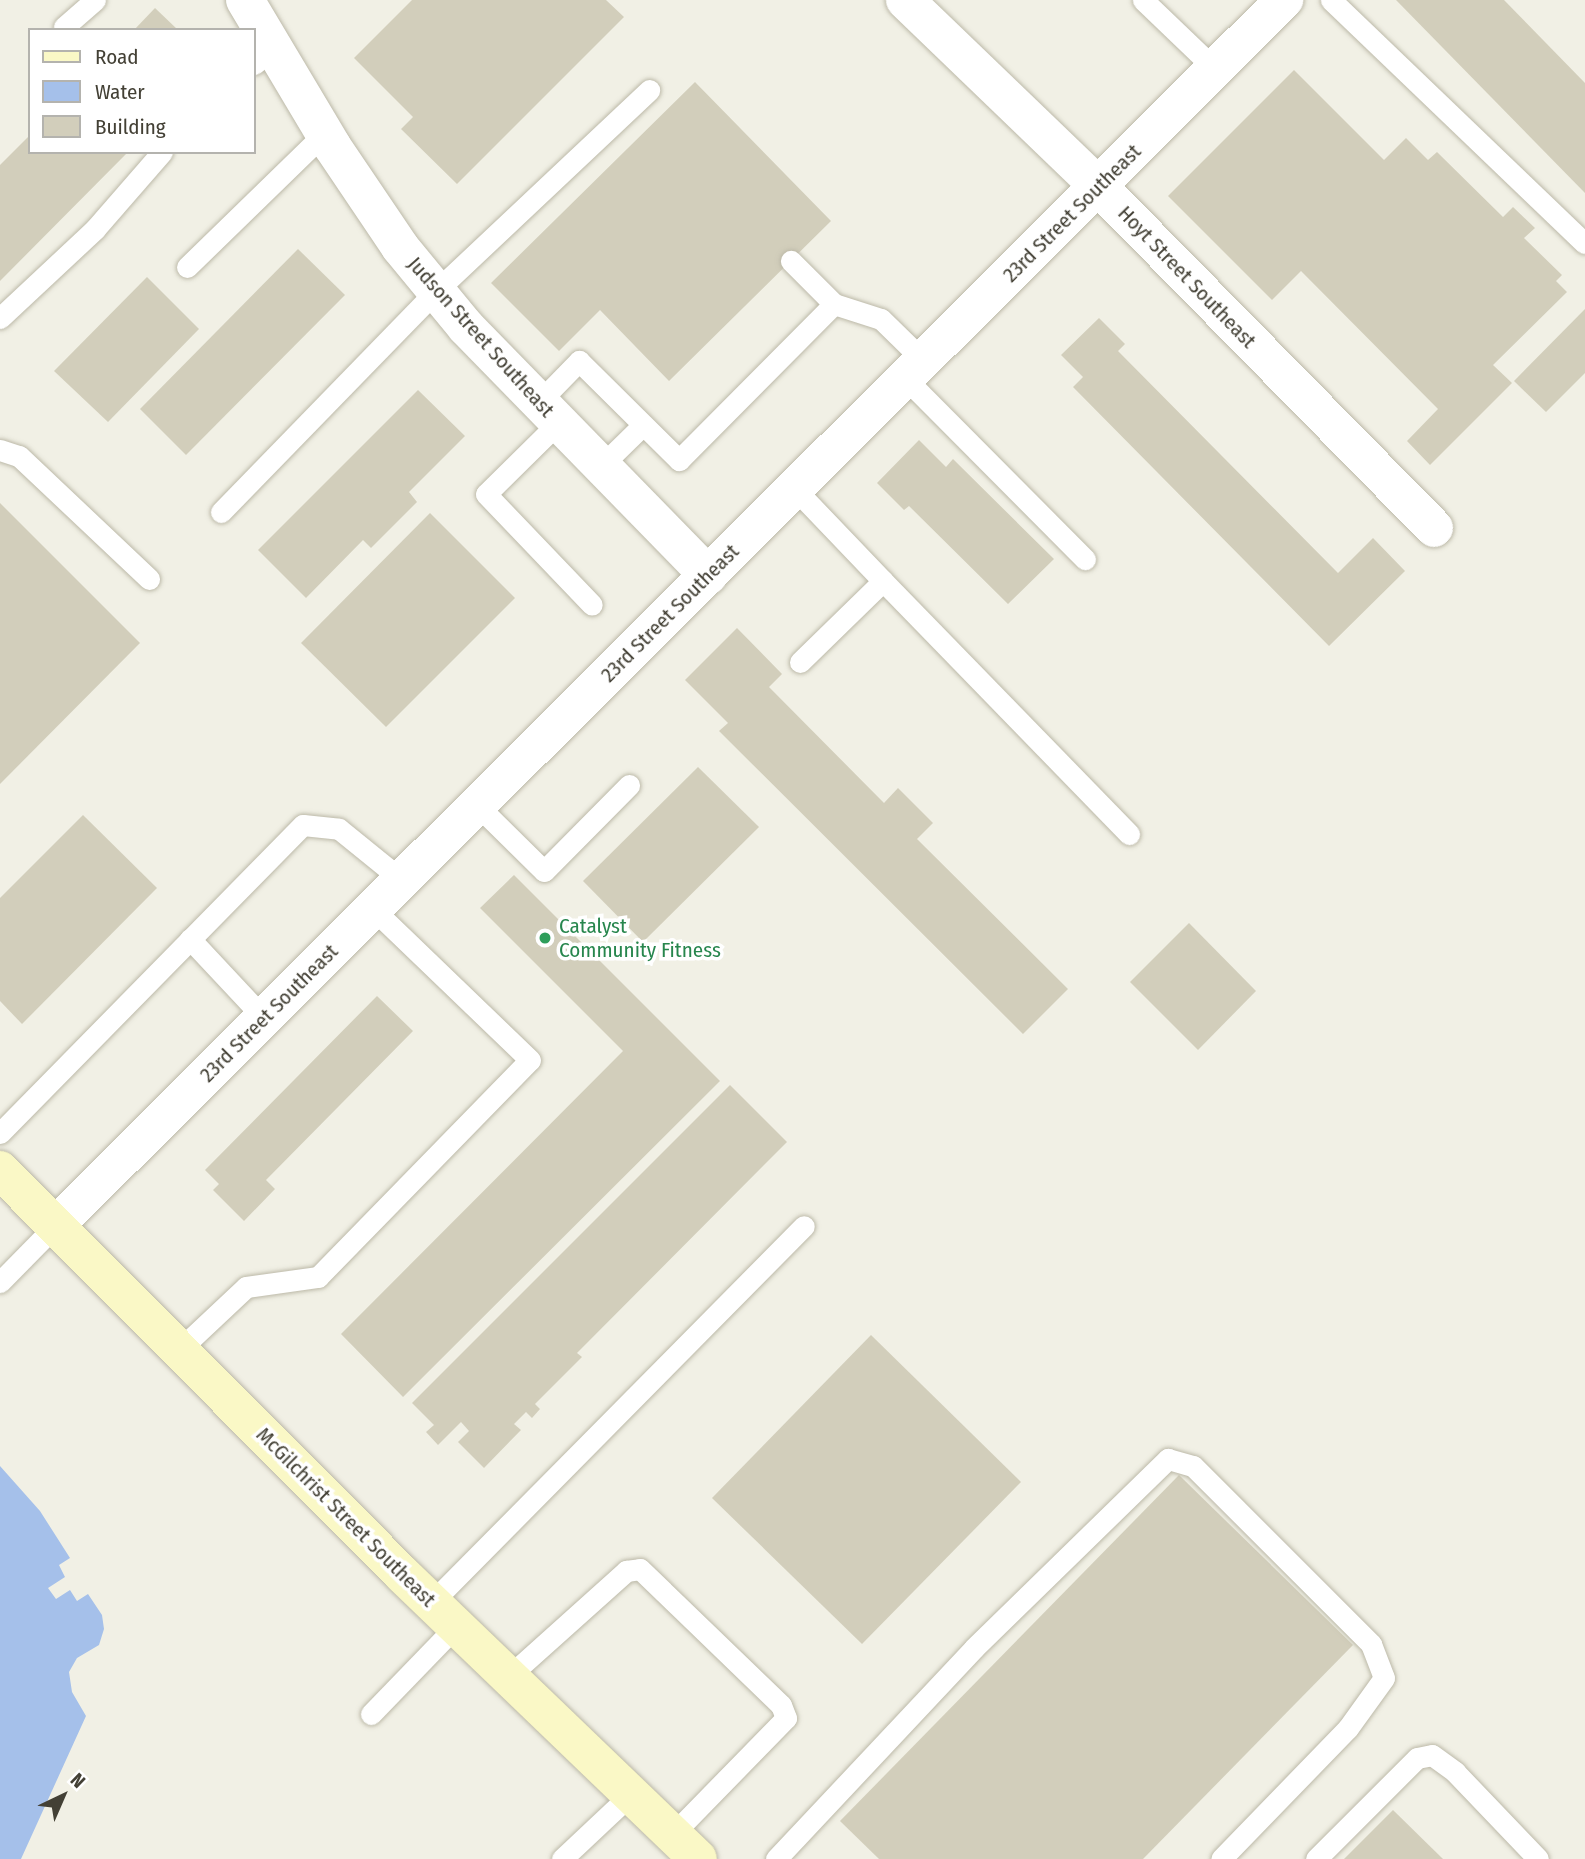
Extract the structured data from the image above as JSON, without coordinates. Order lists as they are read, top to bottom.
{
  "streets": {
    "street": [
      "23rd Street Southeast",
      "Hoyt Street Southeast",
      "Judson Street Southeast",
      "McGilchrist Street Southeast"
    ]
  },
  "crossings": [
    ["23rd Street Southeast", "Hoyt Street Southeast"],
    ["23rd Street Southeast", "Judson Street Southeast"],
    ["23rd Street Southeast", "McGilchrist Street Southeast"]
  ],
  "places": ["Catalyst Community Fitness"],
  "legend": ["Road", "Water", "Building"],
  "north": "top right"
}
